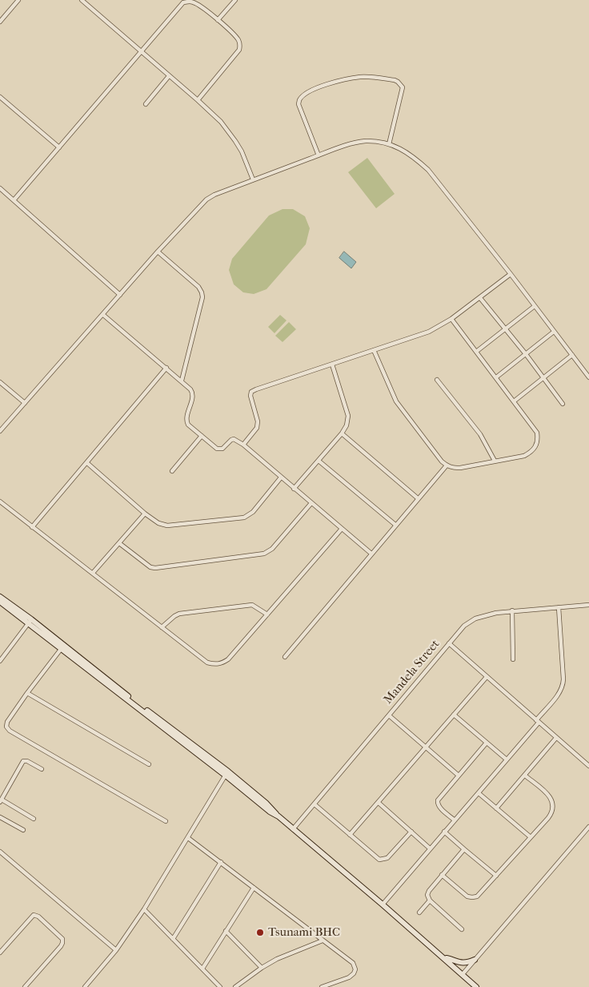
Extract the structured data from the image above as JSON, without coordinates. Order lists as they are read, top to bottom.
{
  "streets": {
    "street": ["Mandela Street"]
  },
  "places": ["Tsunami BHC"]
}
